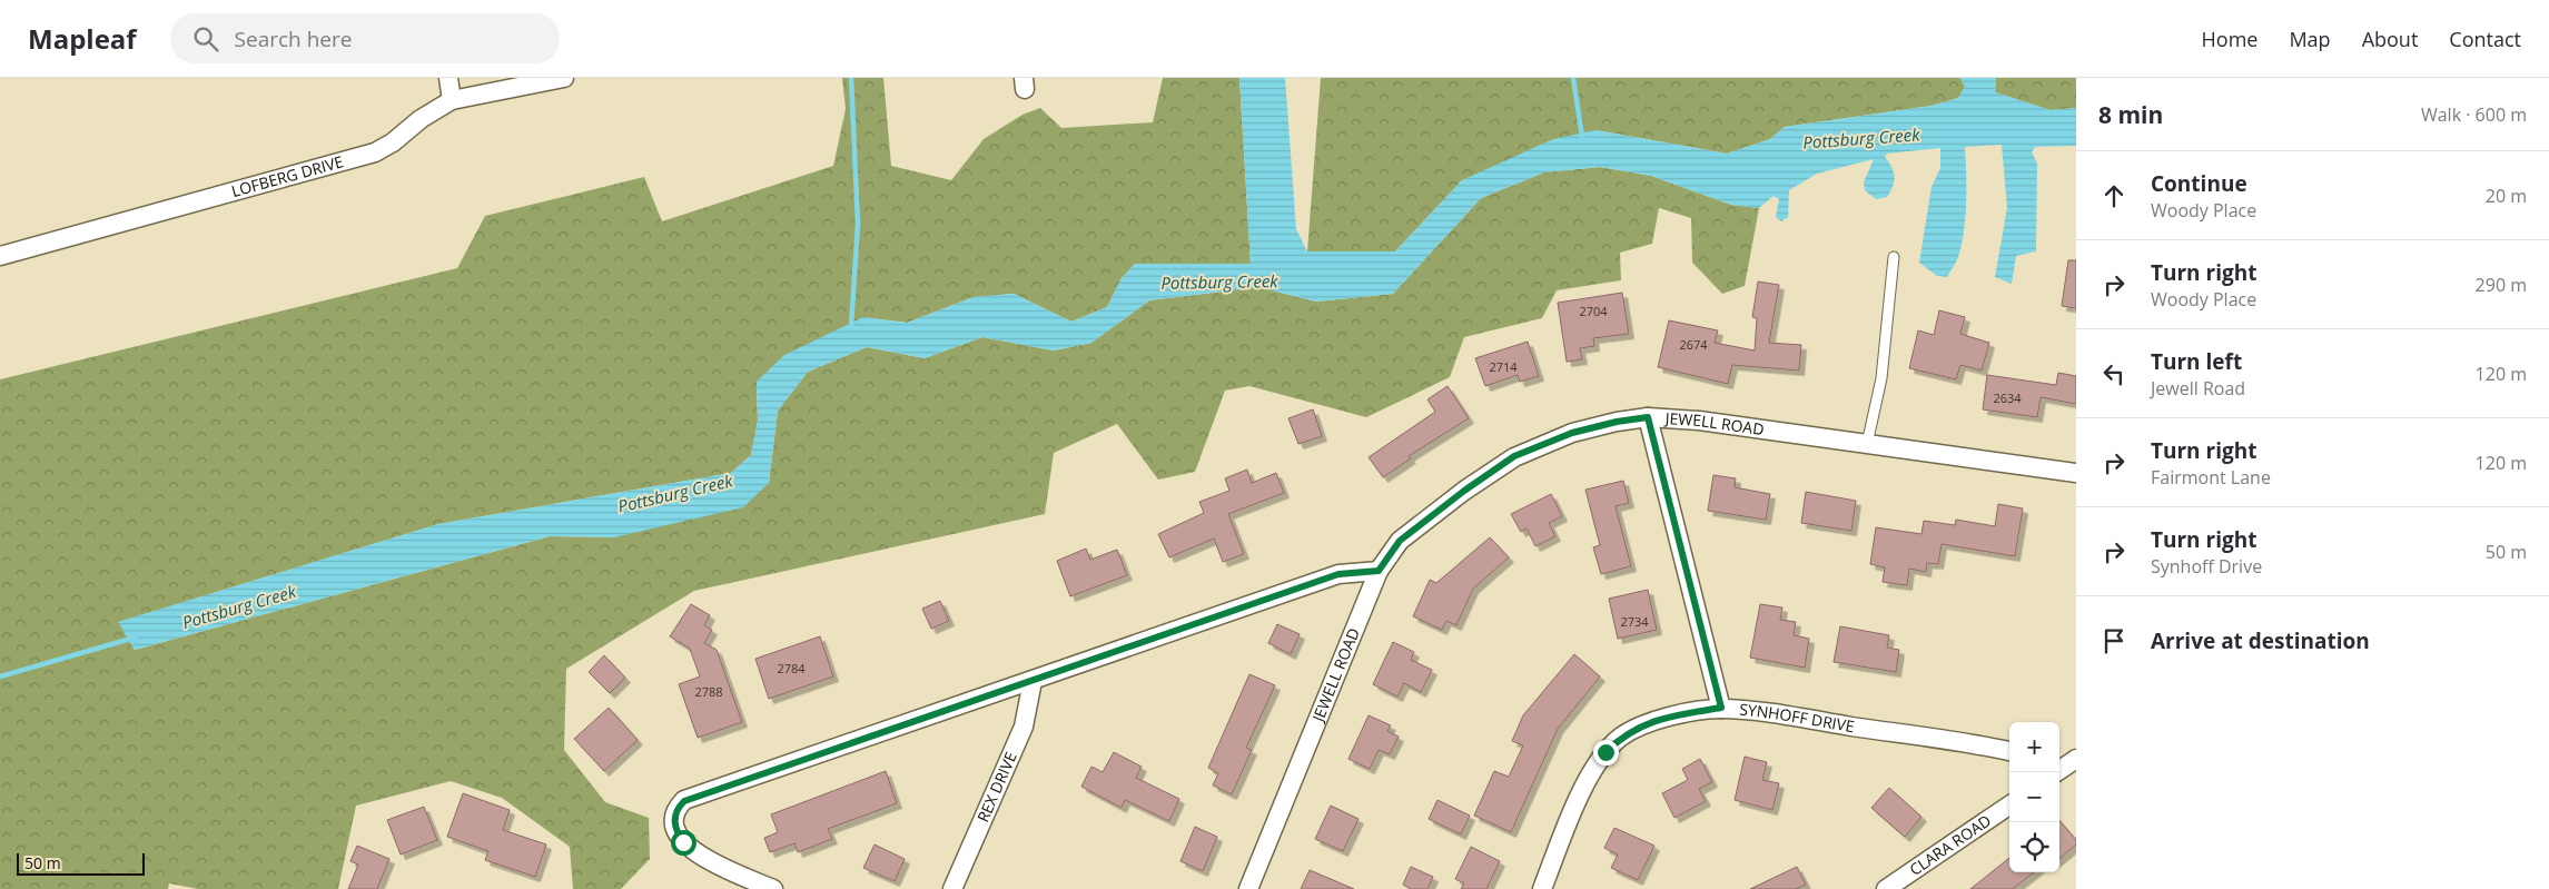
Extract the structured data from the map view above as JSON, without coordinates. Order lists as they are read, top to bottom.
{
  "streets": {
    "street": [
      "LOFBERG DRIVE",
      "JEWELL ROAD",
      "SYNHOFF DRIVE",
      "REX DRIVE",
      "CLARA ROAD"
    ]
  },
  "water": ["Pottsburg Creek"],
  "house_numbers": [
    "2704",
    "2674",
    "2714",
    "2634",
    "2734",
    "2784",
    "2788"
  ],
  "scale_bar": "50 m",
  "page": {
    "header": "Mapleaf",
    "search": "Search here",
    "nav": [
      "Home",
      "Map",
      "About",
      "Contact"
    ],
    "heading": ["8 min", "Walk · 600 m"],
    "list": [
      ["Continue", "Woody Place", "20 m"],
      ["Turn right", "Woody Place", "290 m"],
      ["Turn left", "Jewell Road", "120 m"],
      ["Turn right", "Fairmont Lane", "120 m"],
      ["Turn right", "Synhoff Drive", "50 m"],
      "Arrive at destination"
    ],
    "map_buttons": ["+", "−"],
    "scale": "50 m"
  }
}
